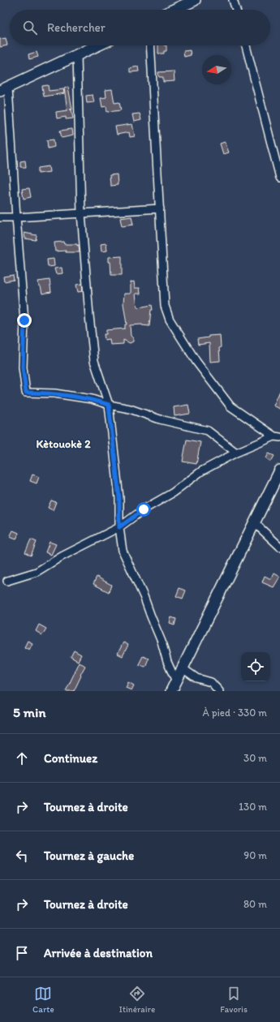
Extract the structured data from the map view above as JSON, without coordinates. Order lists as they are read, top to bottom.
{
  "districts": ["Kètouokè 2"],
  "north": "left",
  "page": {
    "search": "Rechercher",
    "heading": ["5 min", "À pied · 330 m"],
    "list": [
      ["Continuez", "30 m"],
      ["Tournez à droite", "130 m"],
      ["Tournez à gauche", "90 m"],
      ["Tournez à droite", "80 m"],
      "Arrivée à destination"
    ],
    "nav": ["Carte", "Itinéraire", "Favoris"]
  }
}
